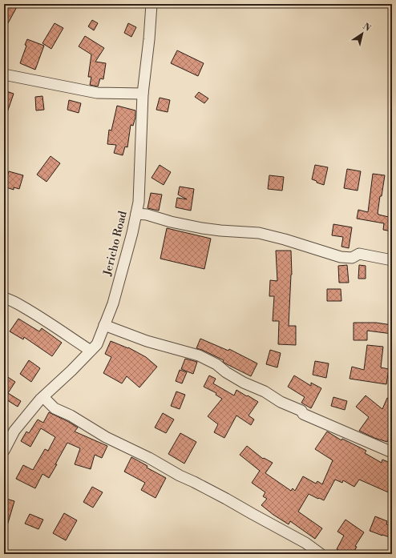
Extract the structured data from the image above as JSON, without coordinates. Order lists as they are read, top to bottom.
{
  "streets": {
    "street": ["Jericho Road"]
  },
  "north": "top right"
}
